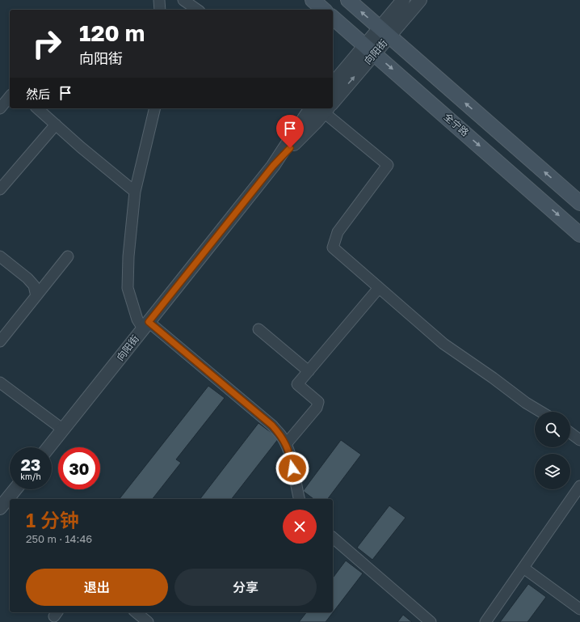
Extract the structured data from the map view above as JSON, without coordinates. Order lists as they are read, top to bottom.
{
  "streets": {
    "main road": ["全宁路"],
    "street": ["向阳街"]
  },
  "crossings": [
    ["向阳街", "全宁路"]
  ],
  "page": {
    "turn": ["120 m", "向阳街"],
    "then": "然后",
    "speed": "23 km/h",
    "limit": "30",
    "heading": ["1 分钟", "250 m · 14:46"],
    "buttons": ["退出", "分享"]
  }
}
